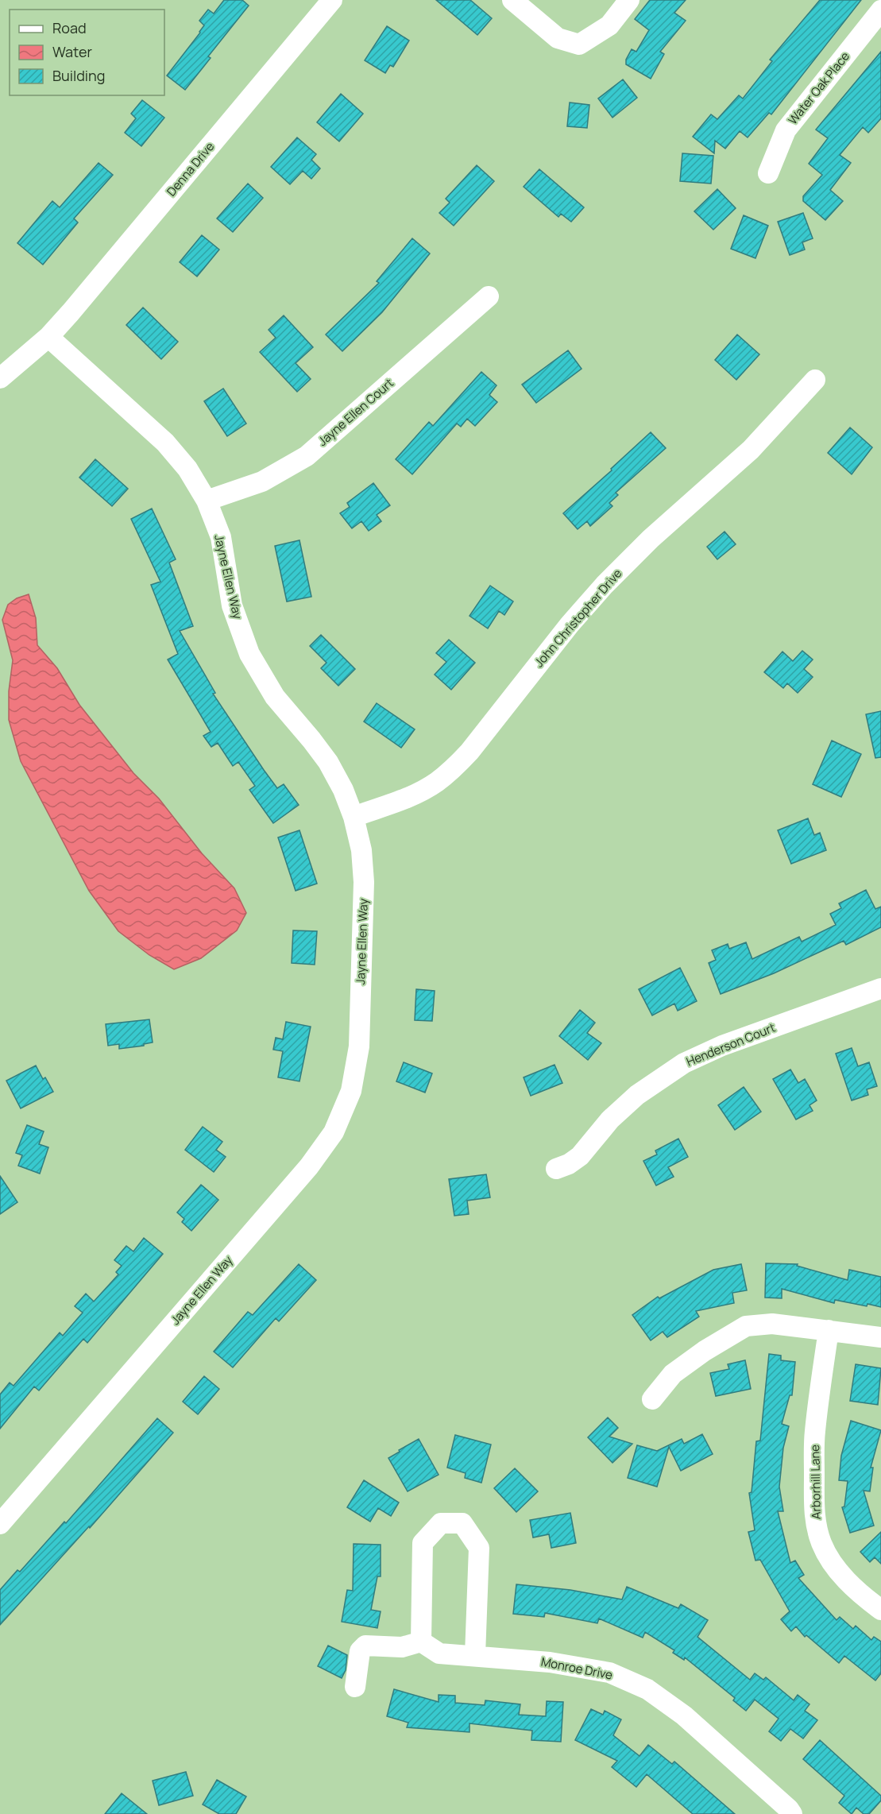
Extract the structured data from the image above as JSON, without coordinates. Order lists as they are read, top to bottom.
{
  "streets": {
    "street": [
      "Water Oak Place",
      "Denna Drive",
      "Jayne Ellen Court",
      "Jayne Ellen Way",
      "John Christopher Drive",
      "Henderson Court",
      "Arborhill Lane",
      "Monroe Drive"
    ]
  },
  "crossings": [
    ["Denna Drive", "Jayne Ellen Way"],
    ["Jayne Ellen Court", "Jayne Ellen Way"],
    ["Jayne Ellen Way", "John Christopher Drive"]
  ],
  "legend": ["Road", "Water", "Building"]
}
